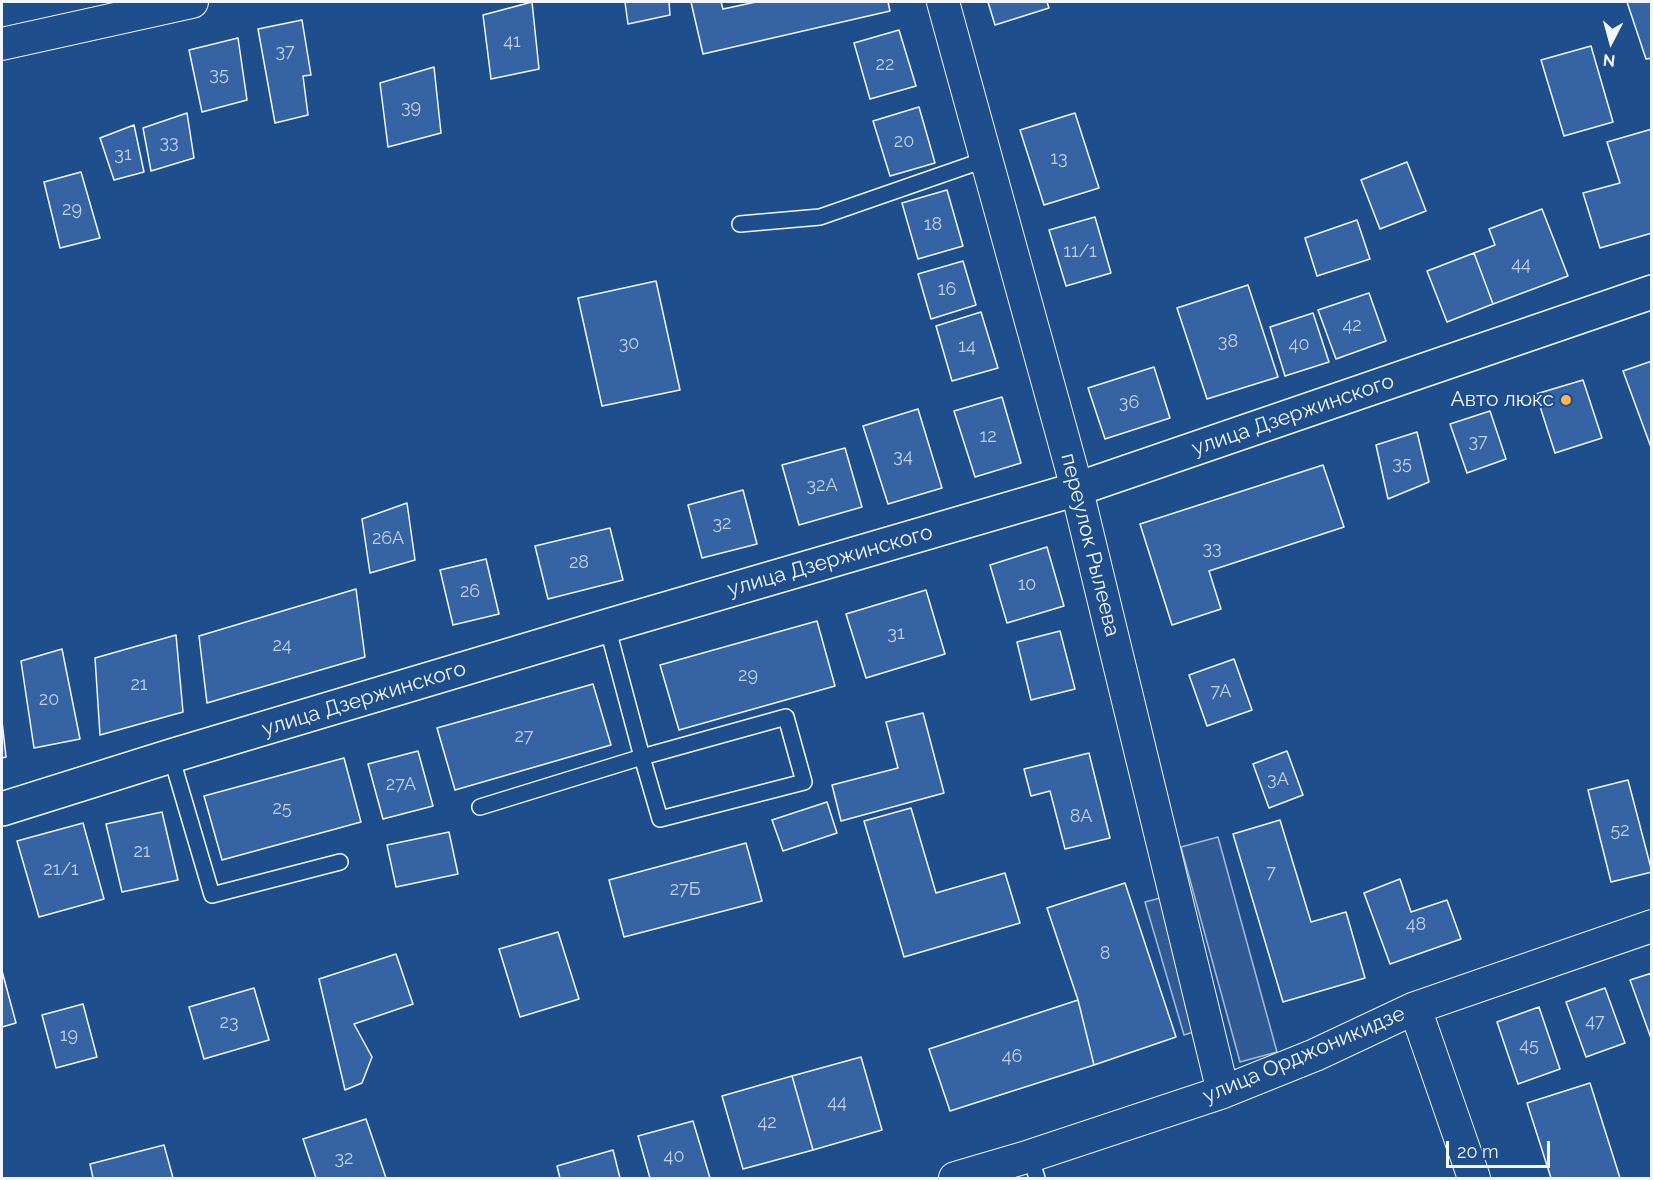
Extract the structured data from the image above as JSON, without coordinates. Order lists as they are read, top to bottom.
{
  "streets": {
    "street": ["улица Дзержинского", "переулок Рылеева", "улица Орджоникидзе"]
  },
  "crossings": [
    ["улица Дзержинского", "переулок Рылеева"],
    ["переулок Рылеева", "улица Орджоникидзе"]
  ],
  "places": ["Авто люкс"],
  "house_numbers": [
    "41",
    "37",
    "22",
    "35",
    "39",
    "20",
    "33",
    "31",
    "13",
    "29",
    "18",
    "11/1",
    "44",
    "16",
    "42",
    "38",
    "30",
    "40",
    "14",
    "36",
    "12",
    "37",
    "34",
    "35",
    "32А",
    "32",
    "26А",
    "33",
    "28",
    "10",
    "26",
    "31",
    "24",
    "29",
    "21",
    "7А",
    "20",
    "27",
    "3А",
    "27А",
    "25",
    "8А",
    "52",
    "21",
    "21/1",
    "7",
    "27Б",
    "48",
    "8",
    "47",
    "23",
    "19",
    "45",
    "46",
    "44",
    "42",
    "40",
    "32"
  ],
  "scale_bar": "20 m",
  "north": "bottom"
}
